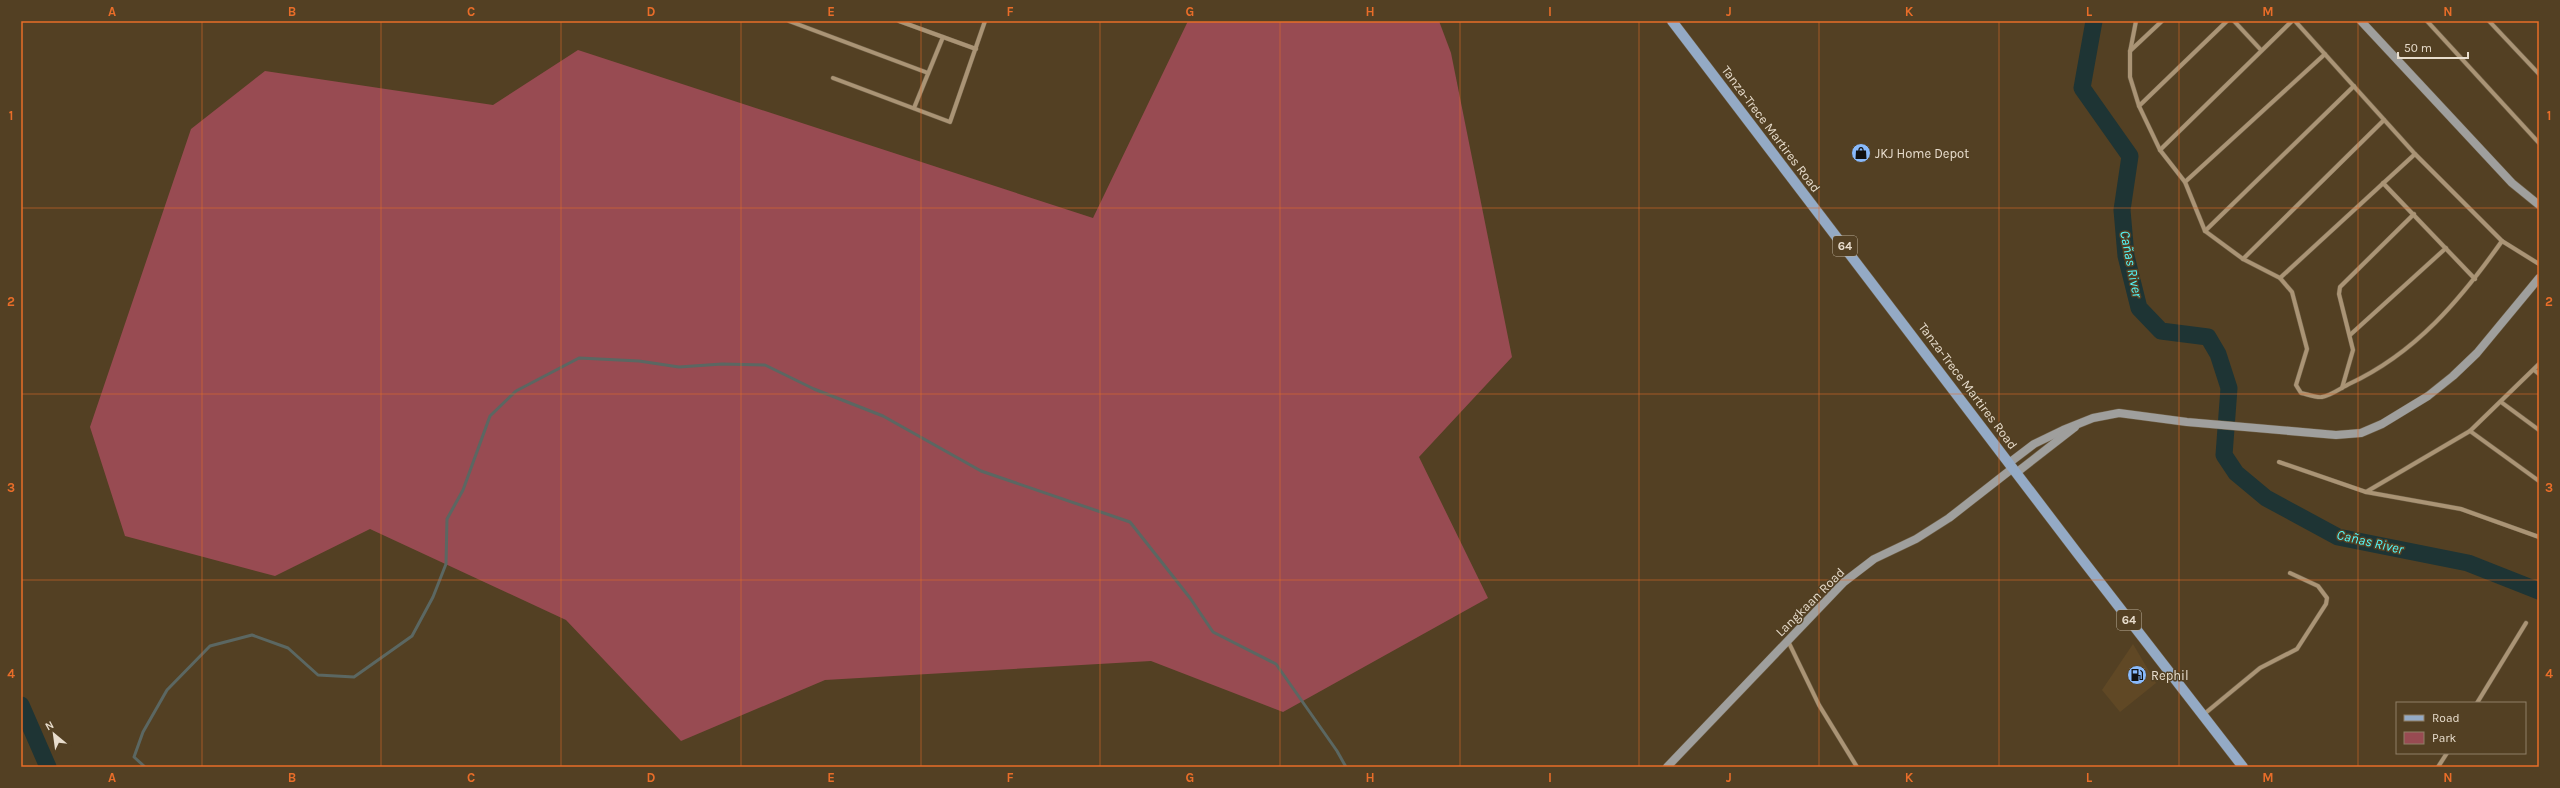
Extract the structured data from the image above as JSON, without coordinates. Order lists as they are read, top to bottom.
{
  "streets": {
    "main road": ["Tanza-Trece Martires Road", "64"],
    "street": ["Langkaan Road"]
  },
  "crossings": [
    ["Tanza-Trece Martires Road", "Langkaan Road"]
  ],
  "water": ["Cañas River"],
  "places": {
    "shop": ["JKJ Home Depot"],
    "fuel station": ["Rephil"]
  },
  "legend": ["Road", "Park"],
  "scale_bar": "50 m",
  "north": "top left",
  "grid": {
    "columns": [
      "A",
      "B",
      "C",
      "D",
      "E",
      "F",
      "G",
      "H",
      "I",
      "J",
      "K",
      "L",
      "M",
      "N"
    ],
    "rows": [
      "1",
      "2",
      "3",
      "4"
    ]
  }
}
